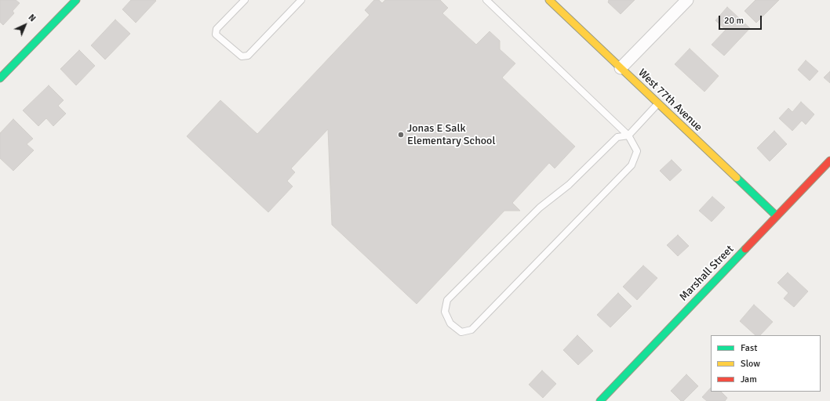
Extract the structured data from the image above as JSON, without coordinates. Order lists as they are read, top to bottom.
{
  "streets": {
    "street": ["West 77th Avenue", "Marshall Street"]
  },
  "crossings": [
    ["West 77th Avenue", "Marshall Street"]
  ],
  "places": ["Jonas E Salk Elementary School"],
  "legend": ["Fast", "Slow", "Jam"],
  "scale_bar": "20 m",
  "north": "top right"
}
